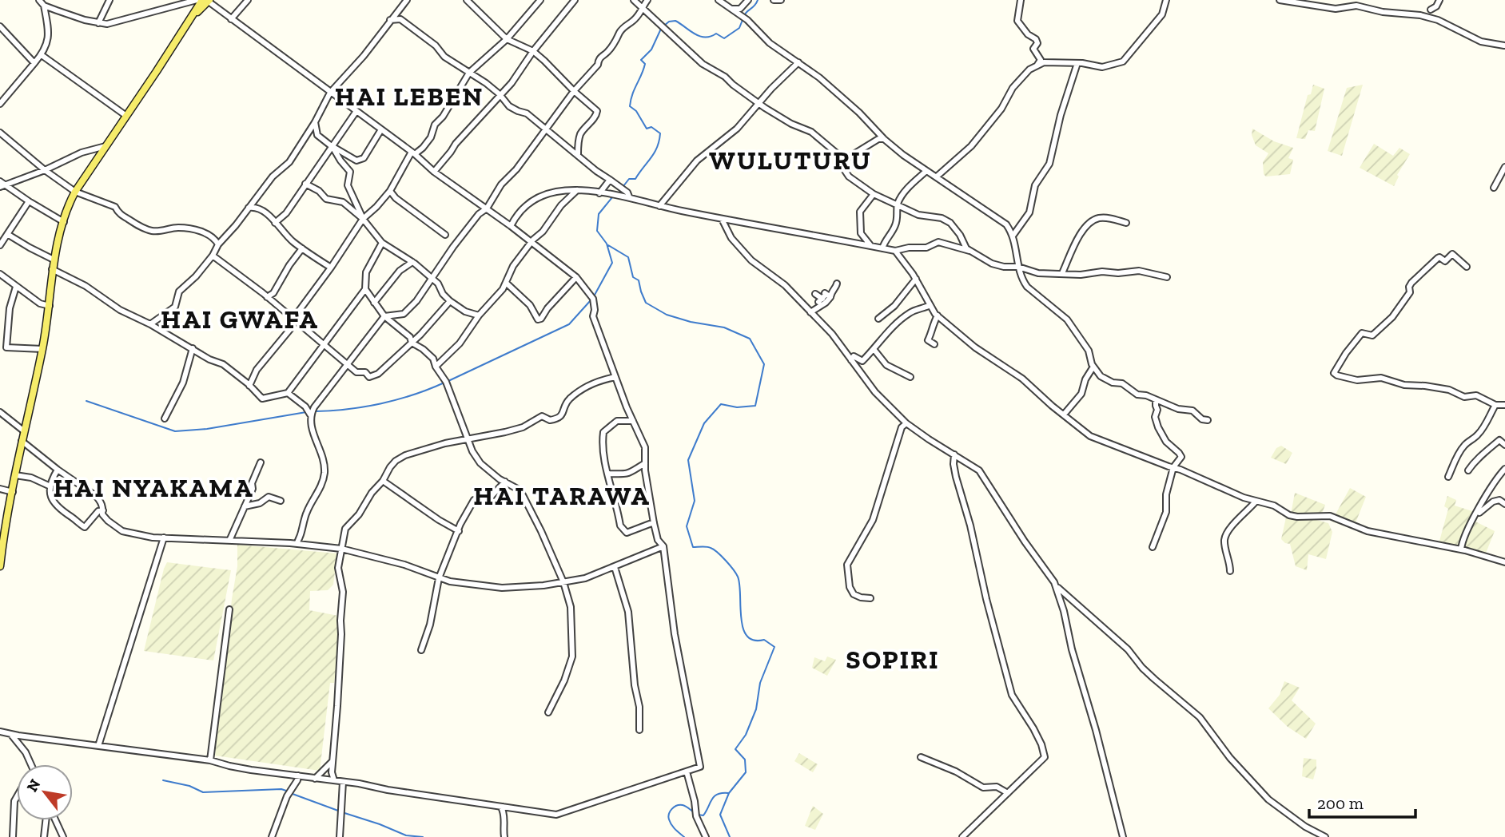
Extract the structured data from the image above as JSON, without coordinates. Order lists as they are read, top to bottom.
{
  "districts": [
    "HAI LEBEN",
    "WULUTURU",
    "HAI GWAFA",
    "HAI NYAKAMA",
    "HAI TARAWA",
    "SOPIRI"
  ],
  "scale_bar": "200 m",
  "north": "top left"
}
